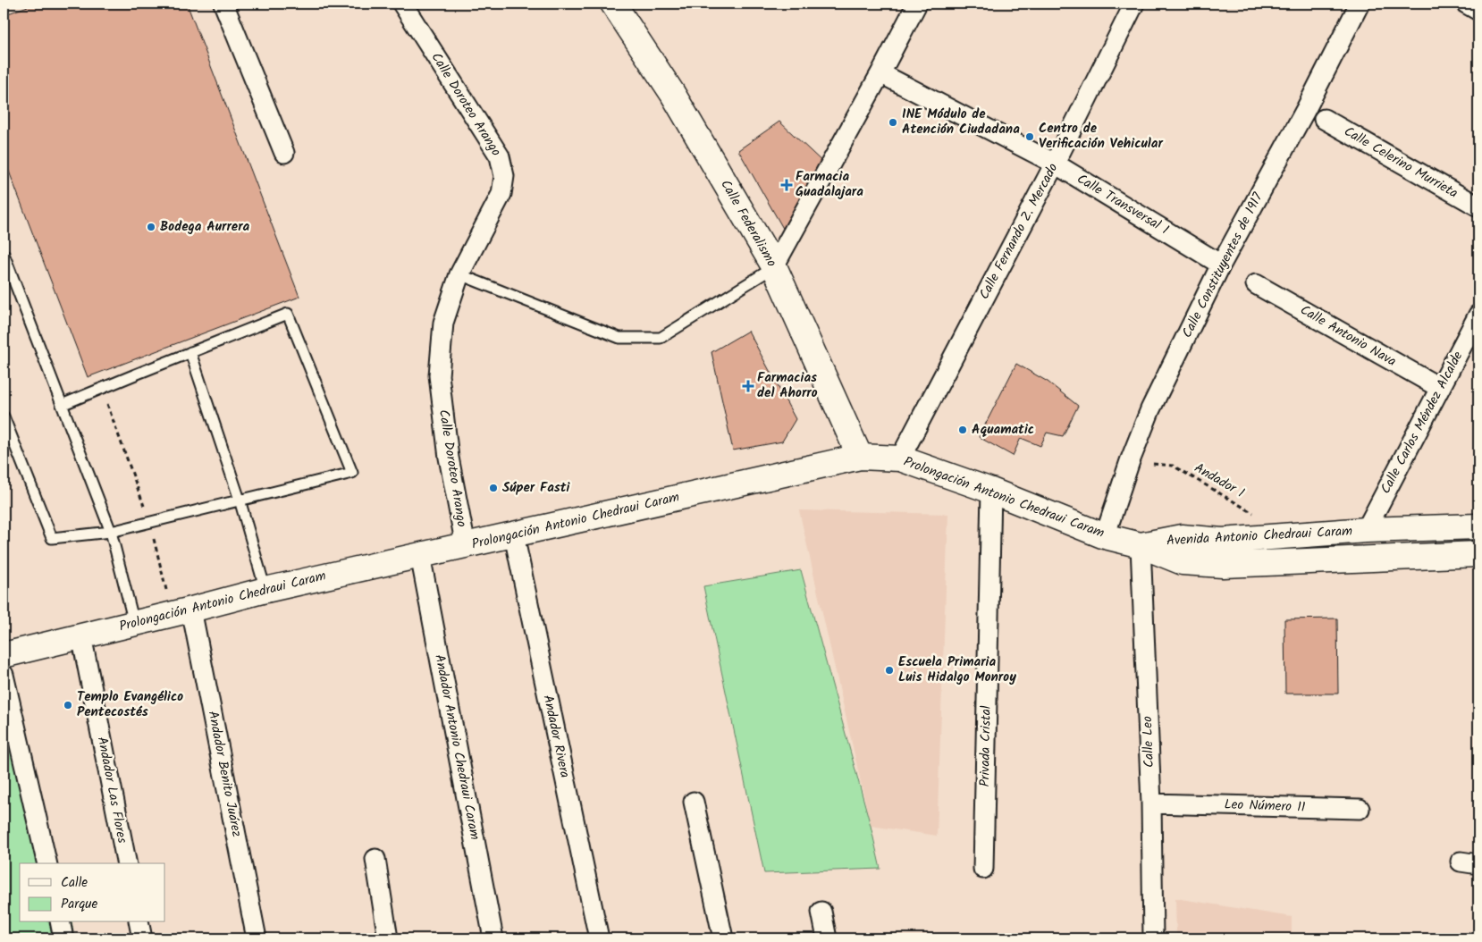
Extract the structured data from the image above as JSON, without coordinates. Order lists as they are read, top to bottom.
{
  "streets": {
    "main road": ["Calle Federalismo", "Prolongación Antonio Chedraui Caram", "Avenida Antonio Chedraui Caram"],
    "street": [
      "Calle Doroteo Arango",
      "Calle Celerino Murrieta",
      "Calle Transversal 1",
      "Calle Fernando Z. Mercado",
      "Calle Constituyentes de 1917",
      "Calle Antonio Nava",
      "Calle Carlos Méndez Alcalde",
      "Andador Rivera",
      "Calle Leo",
      "Privada Cristal",
      "Andador Antonio Chedraui Caram",
      "Andador Benito Juárez",
      "Andador Las Flores",
      "Leo Número 11"
    ],
    "path": ["Andador 1"]
  },
  "crossings": [
    ["Calle Doroteo Arango", "Prolongación Antonio Chedraui Caram"],
    ["Calle Transversal 1", "Calle Fernando Z. Mercado"],
    ["Calle Transversal 1", "Calle Constituyentes de 1917"],
    ["Calle Federalismo", "Prolongación Antonio Chedraui Caram"],
    ["Calle Fernando Z. Mercado", "Prolongación Antonio Chedraui Caram"],
    ["Calle Constituyentes de 1917", "Andador 1"],
    ["Calle Constituyentes de 1917", "Prolongación Antonio Chedraui Caram"],
    ["Calle Antonio Nava", "Calle Carlos Méndez Alcalde"],
    ["Calle Carlos Méndez Alcalde", "Avenida Antonio Chedraui Caram"],
    ["Prolongación Antonio Chedraui Caram", "Avenida Antonio Chedraui Caram"],
    ["Prolongación Antonio Chedraui Caram", "Andador Rivera"],
    ["Prolongación Antonio Chedraui Caram", "Calle Leo"],
    ["Prolongación Antonio Chedraui Caram", "Privada Cristal"],
    ["Prolongación Antonio Chedraui Caram", "Andador Antonio Chedraui Caram"],
    ["Prolongación Antonio Chedraui Caram", "Andador Benito Juárez"],
    ["Prolongación Antonio Chedraui Caram", "Andador Las Flores"],
    ["Avenida Antonio Chedraui Caram", "Calle Leo"],
    ["Calle Leo", "Leo Número 11"]
  ],
  "places": {
    "other": [
      "INE Módulo de Atención Ciudadana",
      "Centro de Verificación Vehicular",
      "Bodega Aurrera",
      "Aquamatic",
      "Súper Fasti",
      "Escuela Primaria Luis Hidalgo Monroy",
      "Templo Evangélico Pentecostés"
    ],
    "health": ["Farmacia Guadalajara", "Farmacias del Ahorro"]
  },
  "legend": ["Calle", "Parque"]
}
